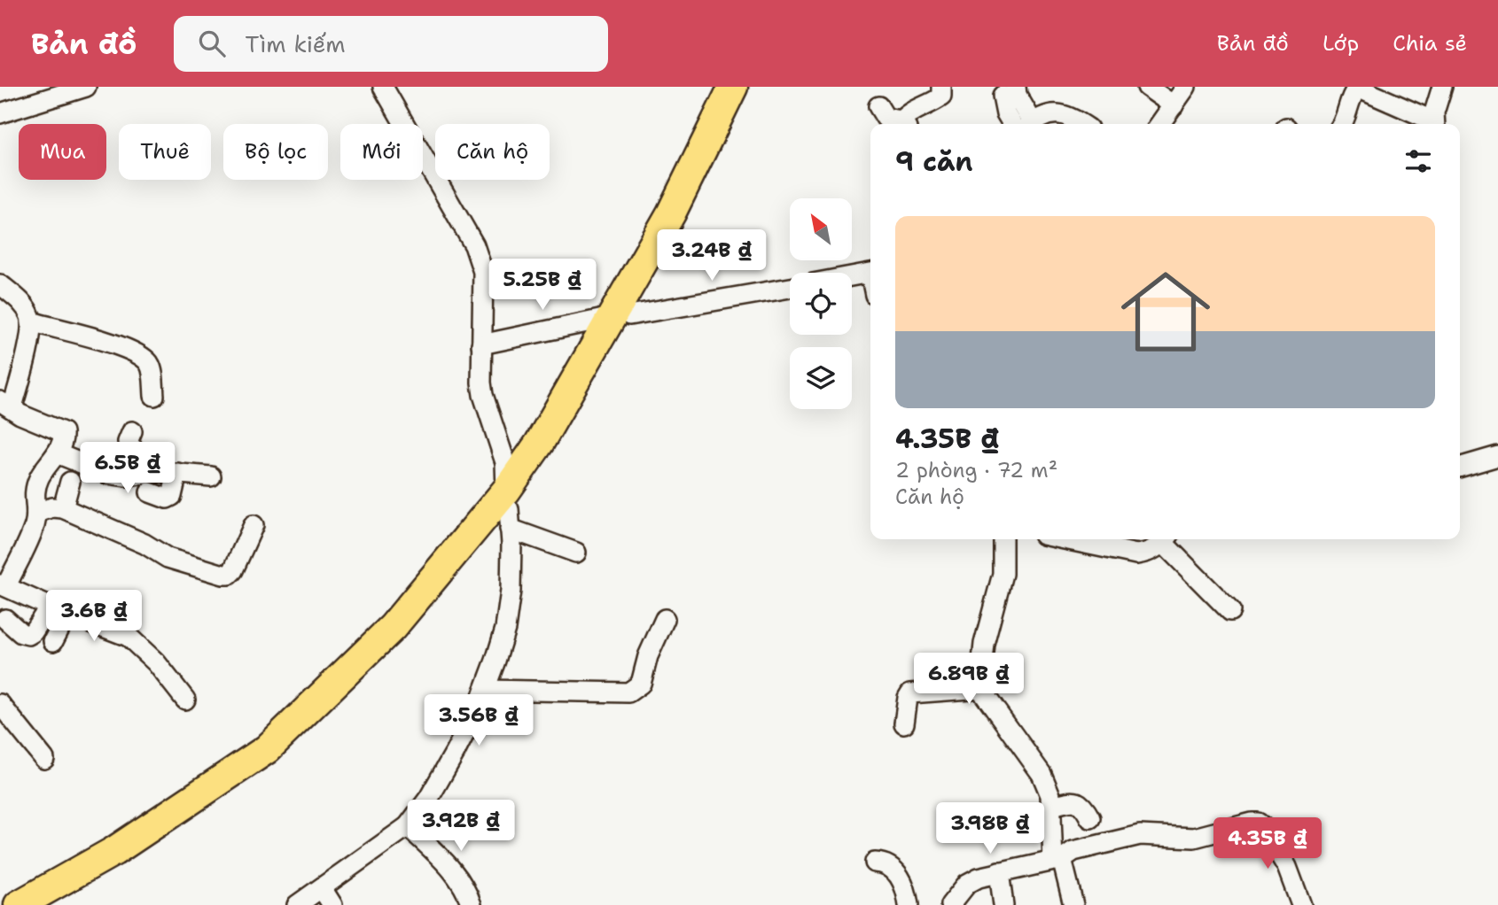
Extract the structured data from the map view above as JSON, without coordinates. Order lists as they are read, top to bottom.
{
  "north": "top left",
  "page": {
    "header": "Bản đồ",
    "search": "Tìm kiếm",
    "nav": ["Bản đồ", "Lớp", "Chia sẻ"],
    "chip": [
      "Mua",
      "Thuê",
      "Bộ lọc",
      "Mới",
      "Căn hộ"
    ],
    "heading": "9 căn",
    "list": [
      {
        "name": "4.35B ₫",
        "note": "2 phòng · 72 m² · Căn hộ"
      }
    ],
    "price": [
      "3.24B ₫",
      "5.25B ₫",
      "6.5B ₫",
      "3.6B ₫",
      "6.89B ₫",
      "3.56B ₫",
      "3.92B ₫",
      "3.98B ₫",
      "4.35B ₫"
    ]
  }
}
